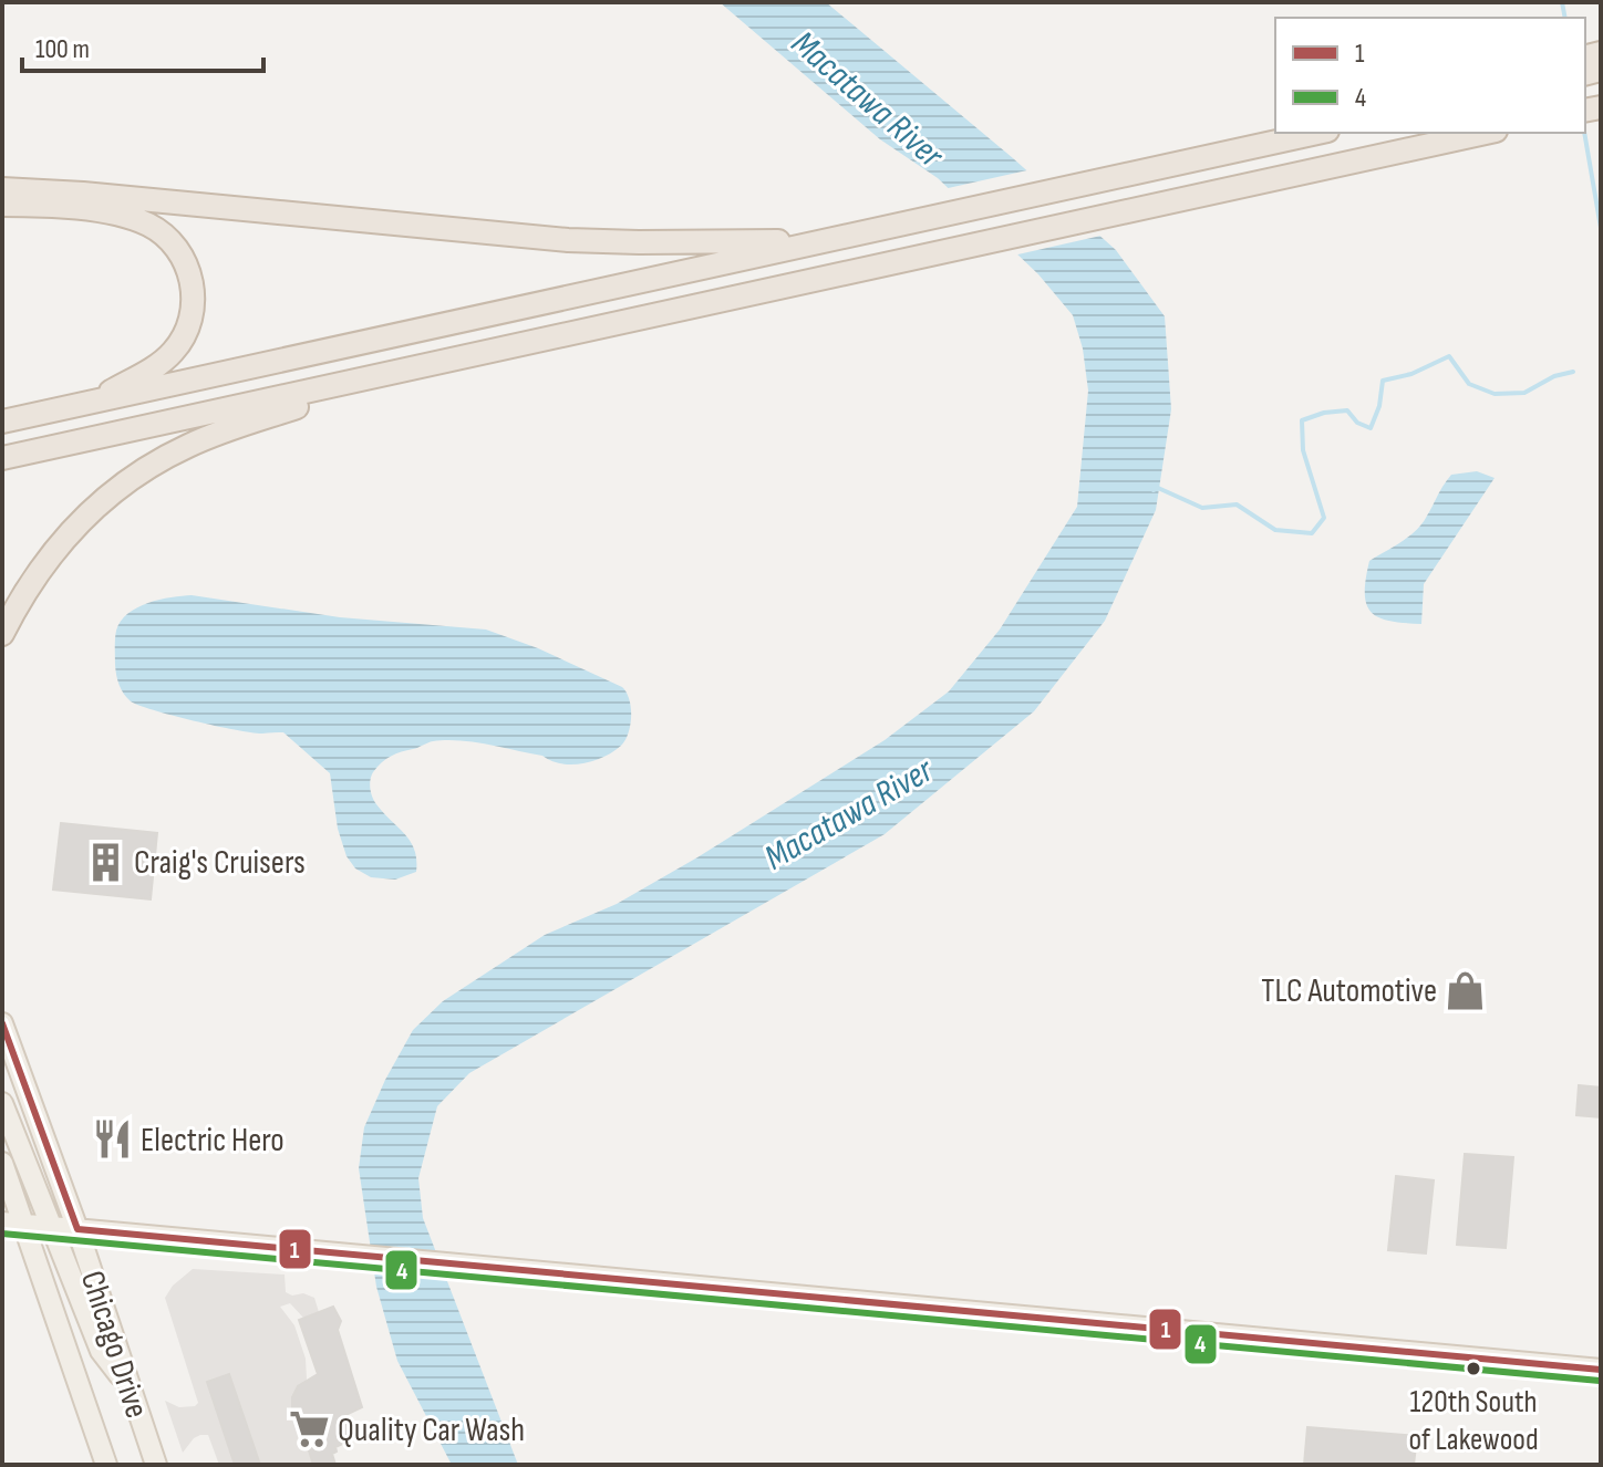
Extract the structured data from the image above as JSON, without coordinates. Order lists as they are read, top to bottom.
{
  "streets": {
    "main road": ["Chicago Drive"]
  },
  "water": ["Macatawa River"],
  "places": {
    "building": ["Craig's Cruisers"],
    "shop": ["TLC Automotive"],
    "restaurant": ["Electric Hero"],
    "other": ["120th South of Lakewood"],
    "supermarket": ["Quality Car Wash"]
  },
  "lines": ["transit line 1", "transit line 4"],
  "legend": ["1", "4"],
  "scale_bar": "100 m"
}
